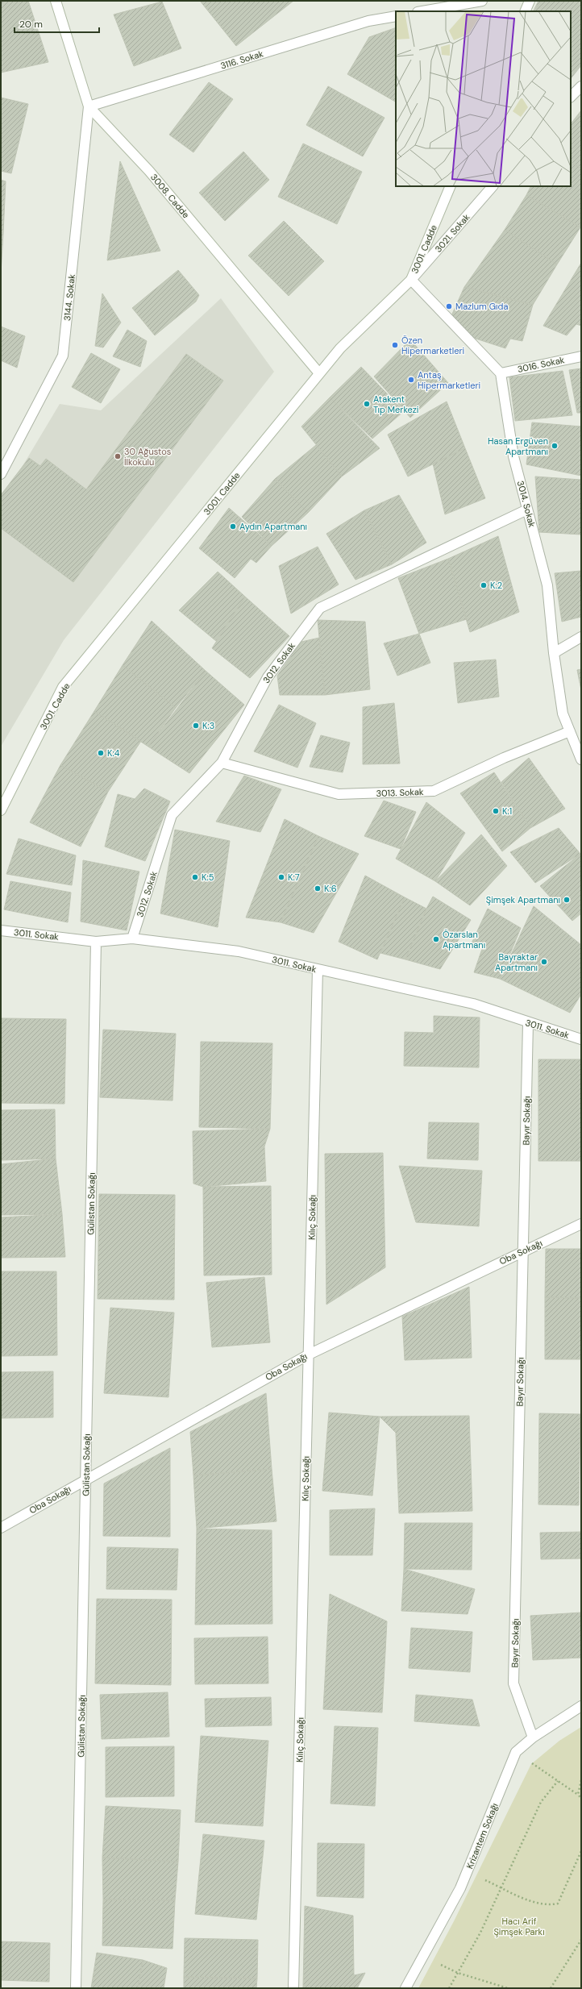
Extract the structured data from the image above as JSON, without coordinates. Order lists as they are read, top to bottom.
{
  "streets": {
    "street": [
      "3116. Sokak",
      "3008. Cadde",
      "3021. Sokak",
      "3001. Cadde",
      "3144. Sokak",
      "3016. Sokak",
      "3014. Sokak",
      "3012. Sokak",
      "3013. Sokak",
      "3011. Sokak",
      "Bayır Sokağı",
      "Gülistan Sokağı",
      "Kılıç Sokağı",
      "Oba Sokağı",
      "Krizantem Sokağı"
    ]
  },
  "crossings": [
    ["3116. Sokak", "3008. Cadde"],
    ["3116. Sokak", "3144. Sokak"],
    ["3008. Cadde", "3001. Cadde"],
    ["3008. Cadde", "3144. Sokak"],
    ["3021. Sokak", "3001. Cadde"],
    ["3016. Sokak", "3014. Sokak"],
    ["3014. Sokak", "3012. Sokak"],
    ["3014. Sokak", "3013. Sokak"],
    ["3012. Sokak", "3013. Sokak"],
    ["3012. Sokak", "3011. Sokak"],
    ["3011. Sokak", "Bayır Sokağı"],
    ["3011. Sokak", "Gülistan Sokağı"],
    ["3011. Sokak", "Kılıç Sokağı"],
    ["Bayır Sokağı", "Oba Sokağı"],
    ["Bayır Sokağı", "Krizantem Sokağı"],
    ["Gülistan Sokağı", "Oba Sokağı"],
    ["Kılıç Sokağı", "Oba Sokağı"]
  ],
  "parks": ["Hacı Arif Şimşek Parkı"],
  "places": [
    "Mazlum Gıda",
    "Özen Hipermarketleri",
    "Antaş Hipermarketleri",
    "Atakent Tıp Merkezi",
    "Hasan Ergüven Apartmanı",
    "30 Ağustos İlkokulu",
    "Aydın Apartmanı",
    "K:2",
    "K:3",
    "K:4",
    "K:1",
    "K:5",
    "K:7",
    "K:6",
    "Şimşek Apartmanı",
    "Özarslan Apartmanı",
    "Bayraktar Apartmanı"
  ],
  "scale_bar": "20 m"
}
